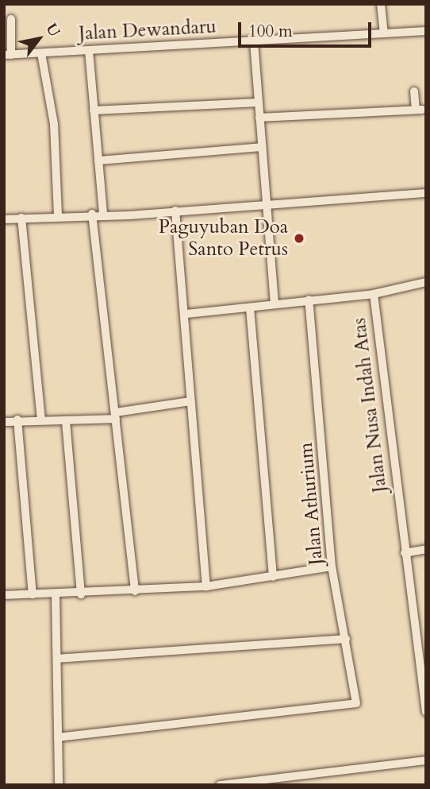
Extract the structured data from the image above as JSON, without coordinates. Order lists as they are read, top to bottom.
{
  "streets": {
    "street": ["Jalan Dewandaru", "Jalan Nusa Indah Atas", "Jalan Athurium"]
  },
  "places": ["Paguyuban Doa Santo Petrus"],
  "scale_bar": "100 m",
  "north": "top right"
}
